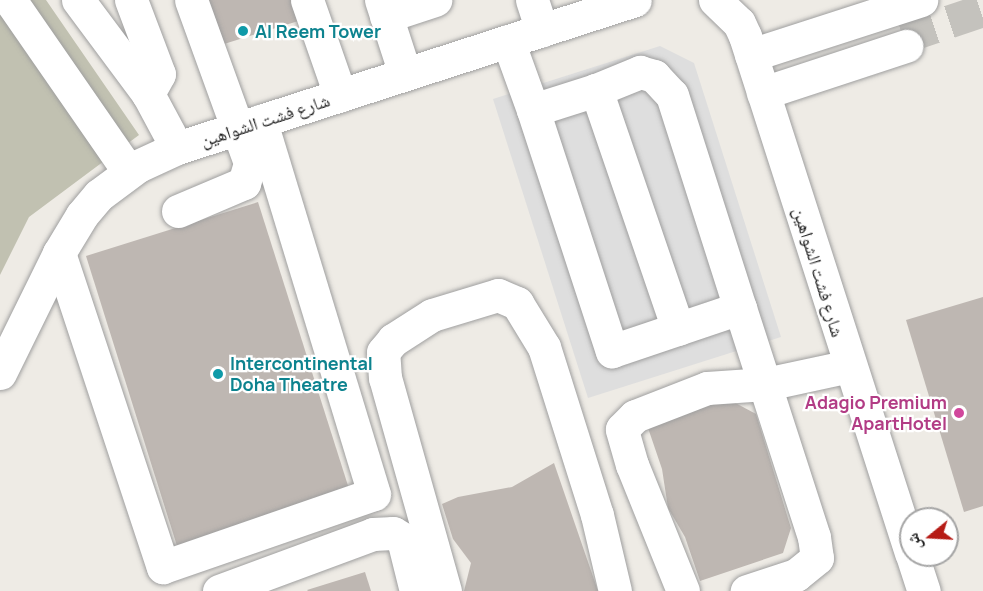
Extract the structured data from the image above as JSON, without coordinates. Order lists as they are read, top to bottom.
{
  "streets": {
    "street": ["شارع فشت الشواهين"]
  },
  "places": ["Al Reem Tower", "Intercontinental Doha Theatre", "Adagio Premium ApartHotel"],
  "north": "left"
}
